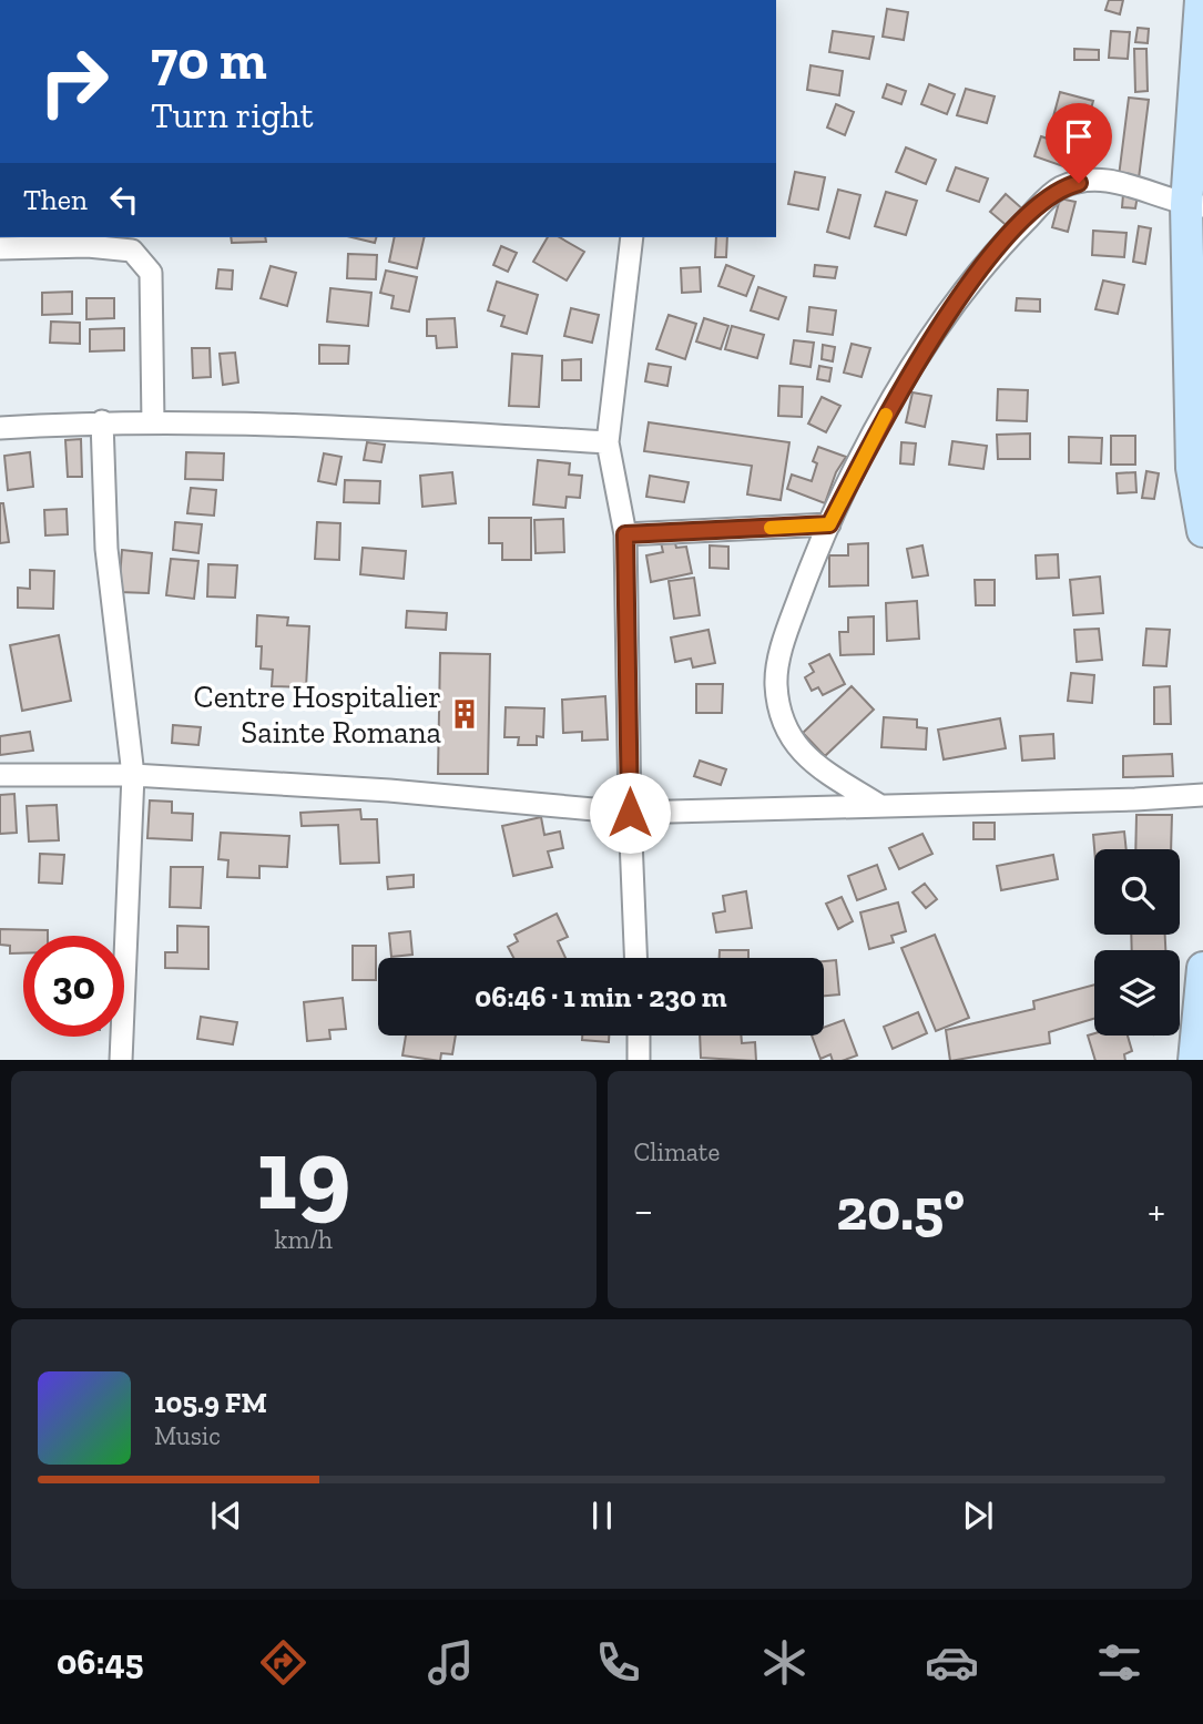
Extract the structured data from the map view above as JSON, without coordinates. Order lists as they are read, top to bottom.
{
  "places": {
    "building": ["Centre Hospitalier Sainte Romana"]
  },
  "page": {
    "turn": ["70 m", "Turn right"],
    "then": "Then",
    "limit": "30",
    "trip": "06:46 · 1 min · 230 m",
    "tile": [
      ["19", "km/h"],
      "Climate"
    ],
    "heat": ["−", "20.5°", "+"],
    "song": ["105.9 FM", "Music"],
    "tabs": "06:45"
  }
}
